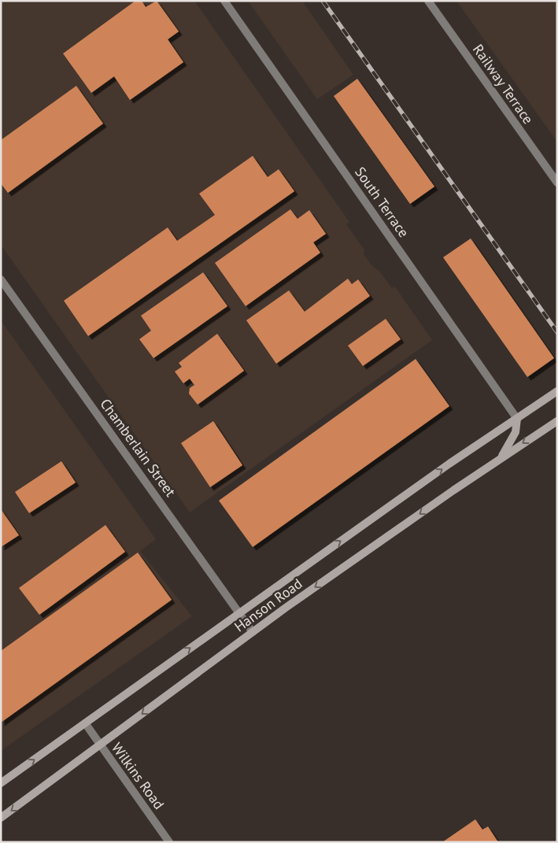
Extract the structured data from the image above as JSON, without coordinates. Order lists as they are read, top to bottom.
{
  "streets": {
    "main road": ["Hanson Road"],
    "street": [
      "Railway Terrace",
      "South Terrace",
      "Chamberlain Street",
      "Wilkins Road"
    ]
  },
  "crossings": [
    ["South Terrace", "Hanson Road"],
    ["Chamberlain Street", "Hanson Road"],
    ["Hanson Road", "Wilkins Road"]
  ]
}
